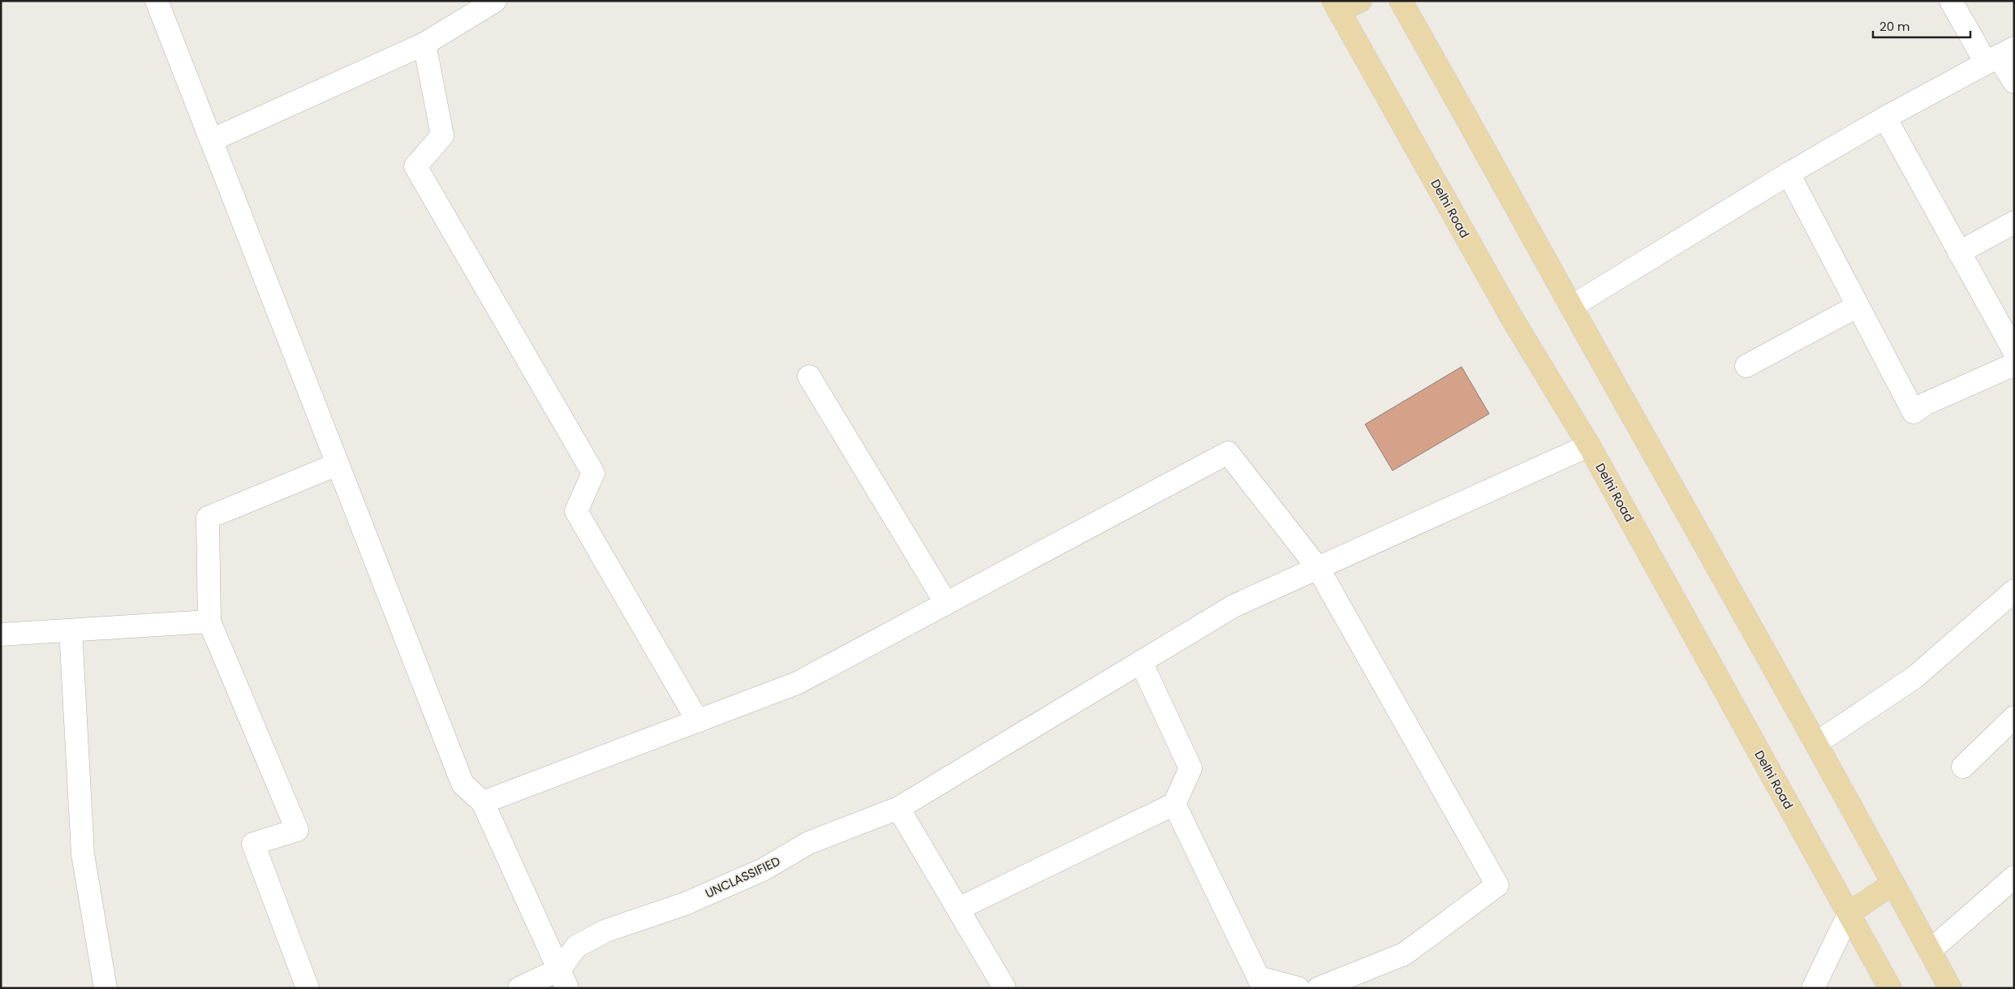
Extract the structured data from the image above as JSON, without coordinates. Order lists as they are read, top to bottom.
{
  "streets": {
    "main road": ["Delhi Road"],
    "street": ["UNCLASSIFIED"]
  },
  "crossings": [
    ["Delhi Road", "UNCLASSIFIED"]
  ],
  "scale_bar": "20 m"
}
